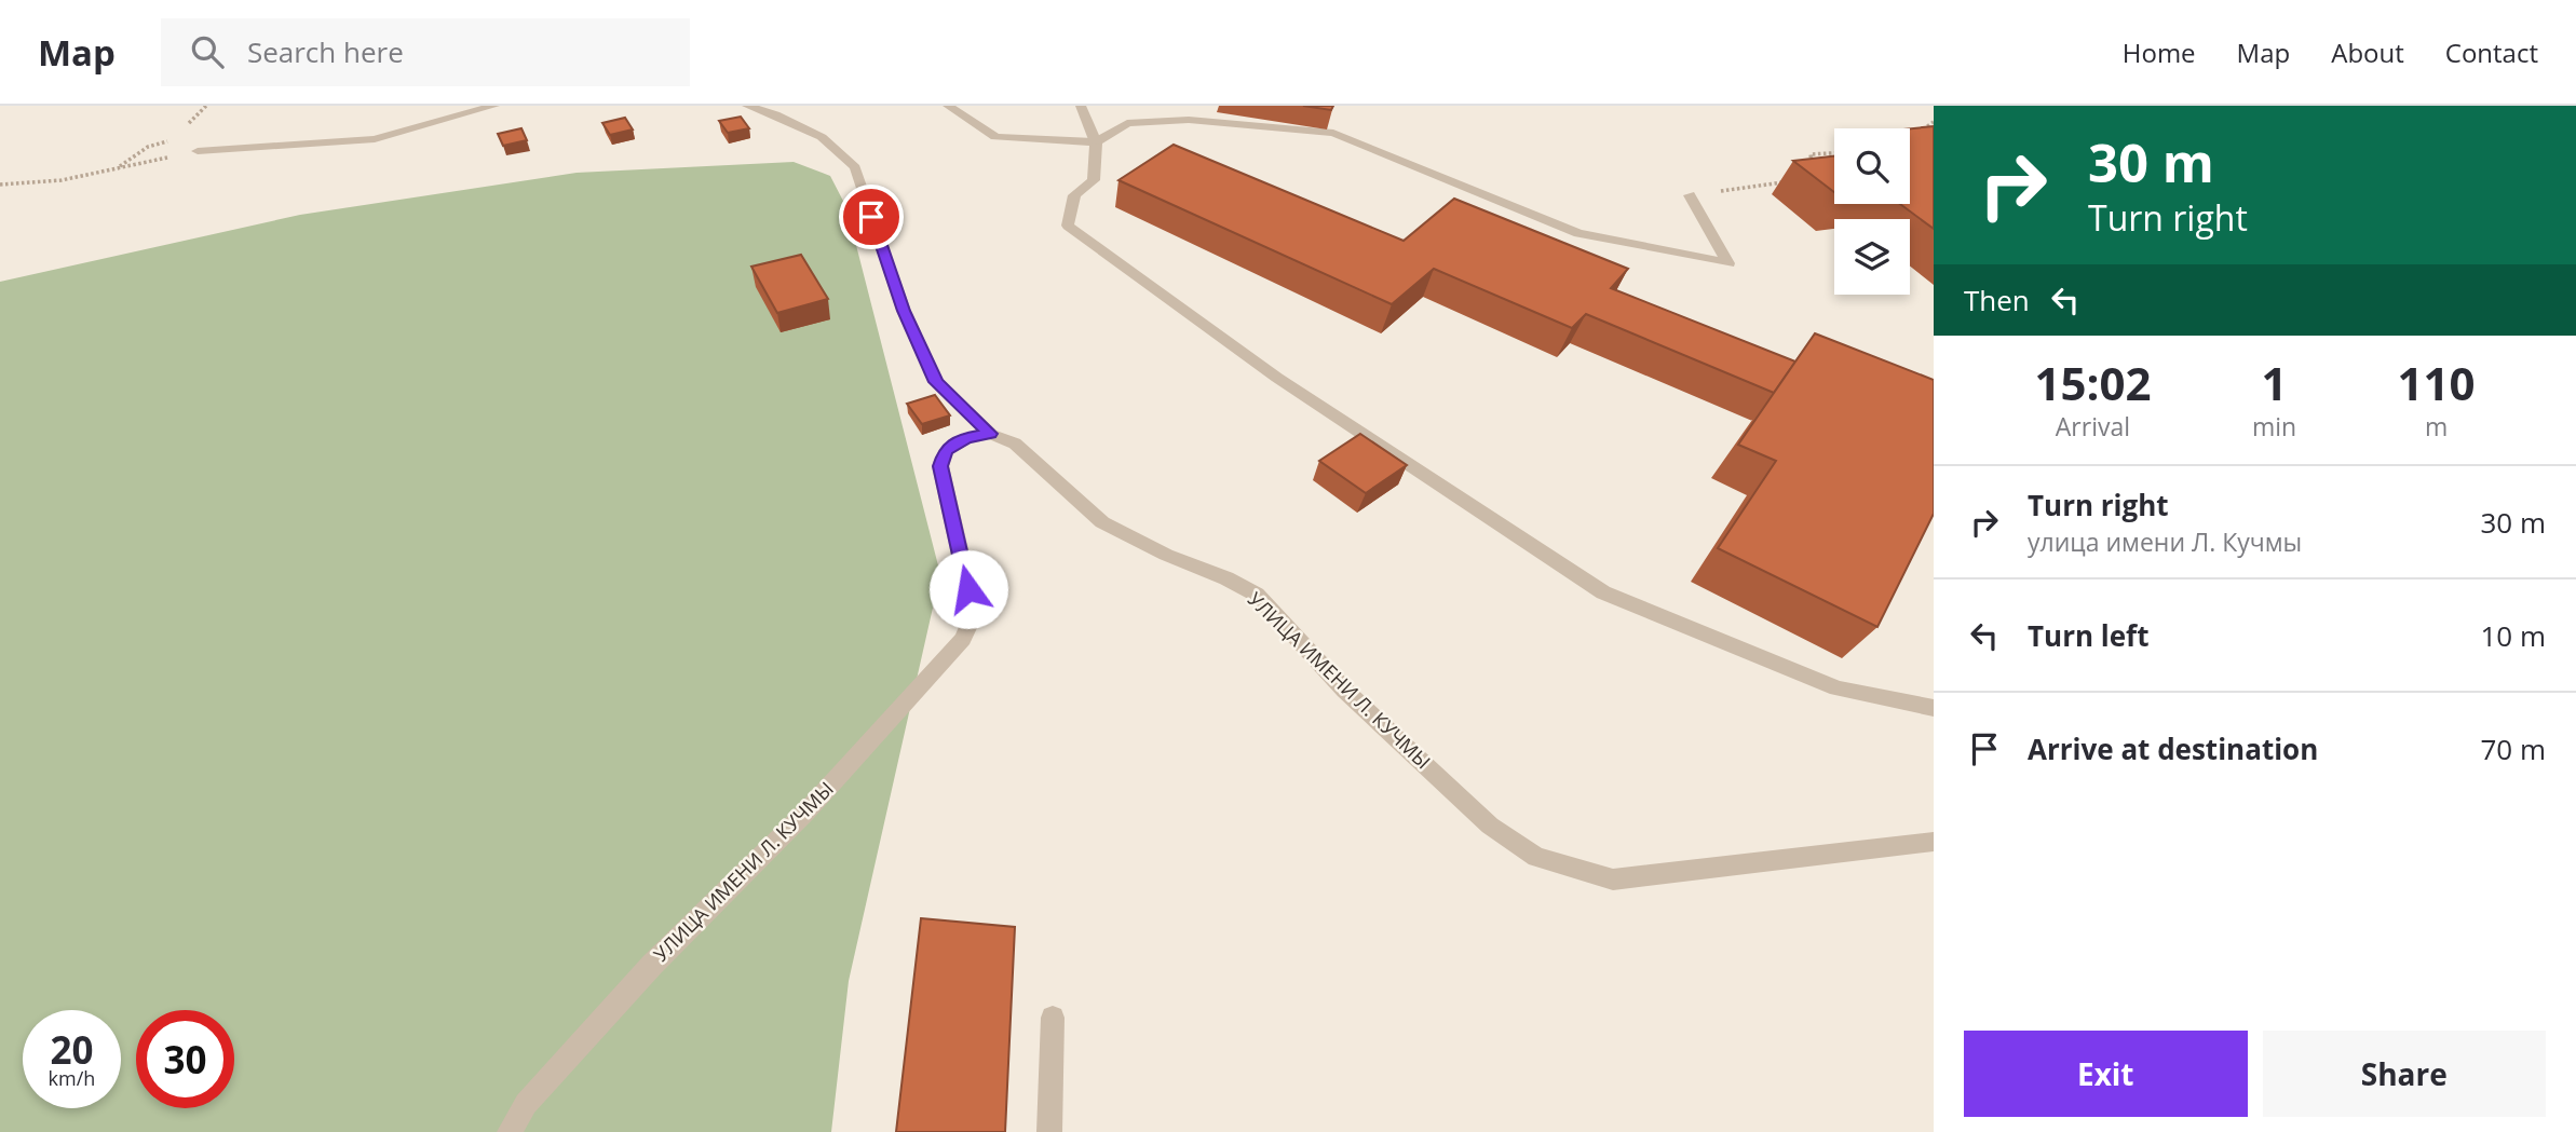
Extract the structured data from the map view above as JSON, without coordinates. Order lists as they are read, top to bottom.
{
  "streets": {
    "street": ["УЛИЦА ИМЕНИ Л. КУЧМЫ"]
  },
  "page": {
    "header": "Map",
    "search": "Search here",
    "nav": [
      "Home",
      "Map",
      "About",
      "Contact"
    ],
    "turn": ["30 m", "Turn right"],
    "then": "Then",
    "eta": [
      "15:02",
      "Arrival",
      "1",
      "min",
      "110",
      "m"
    ],
    "list": [
      {
        "name": "Turn right",
        "note": "улица имени Л. Кучмы",
        "value": "30 m"
      },
      {
        "name": "Turn left",
        "value": "10 m"
      },
      {
        "name": "Arrive at destination",
        "value": "70 m"
      }
    ],
    "speed": "20 km/h",
    "limit": "30",
    "buttons": ["Exit", "Share"]
  }
}
